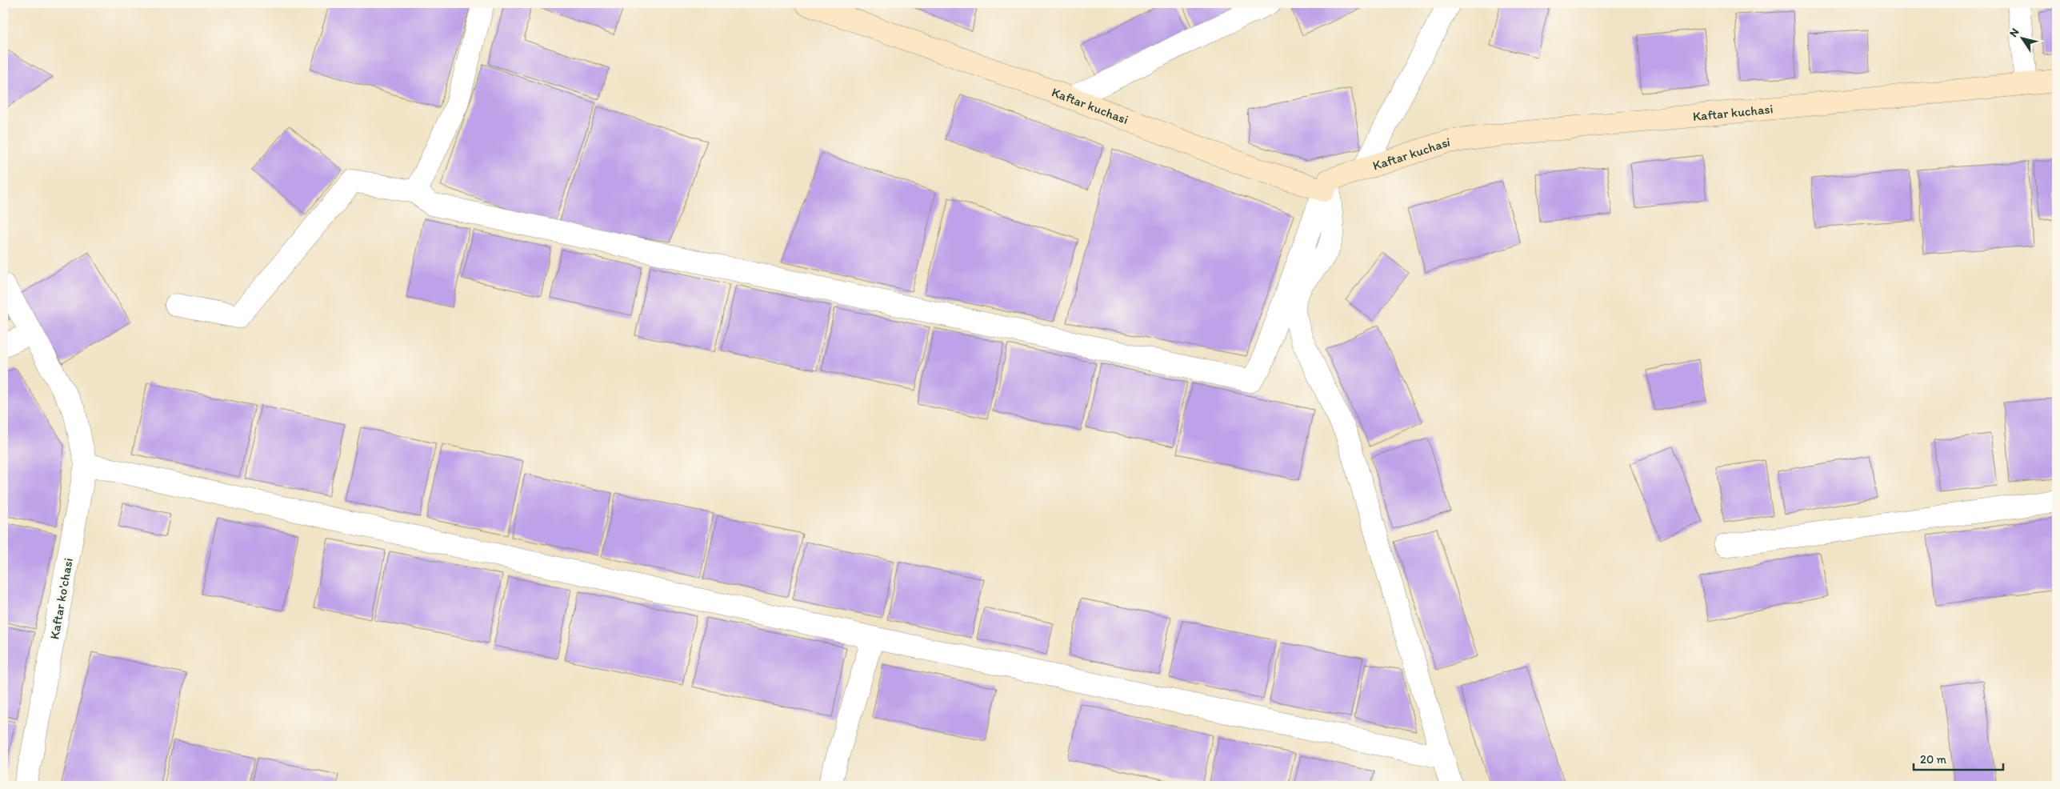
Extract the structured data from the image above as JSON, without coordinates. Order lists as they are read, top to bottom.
{
  "streets": {
    "street": ["Kaftar kuchasi", "Kaftar ko'chasi"]
  },
  "scale_bar": "20 m",
  "north": "top left"
}
